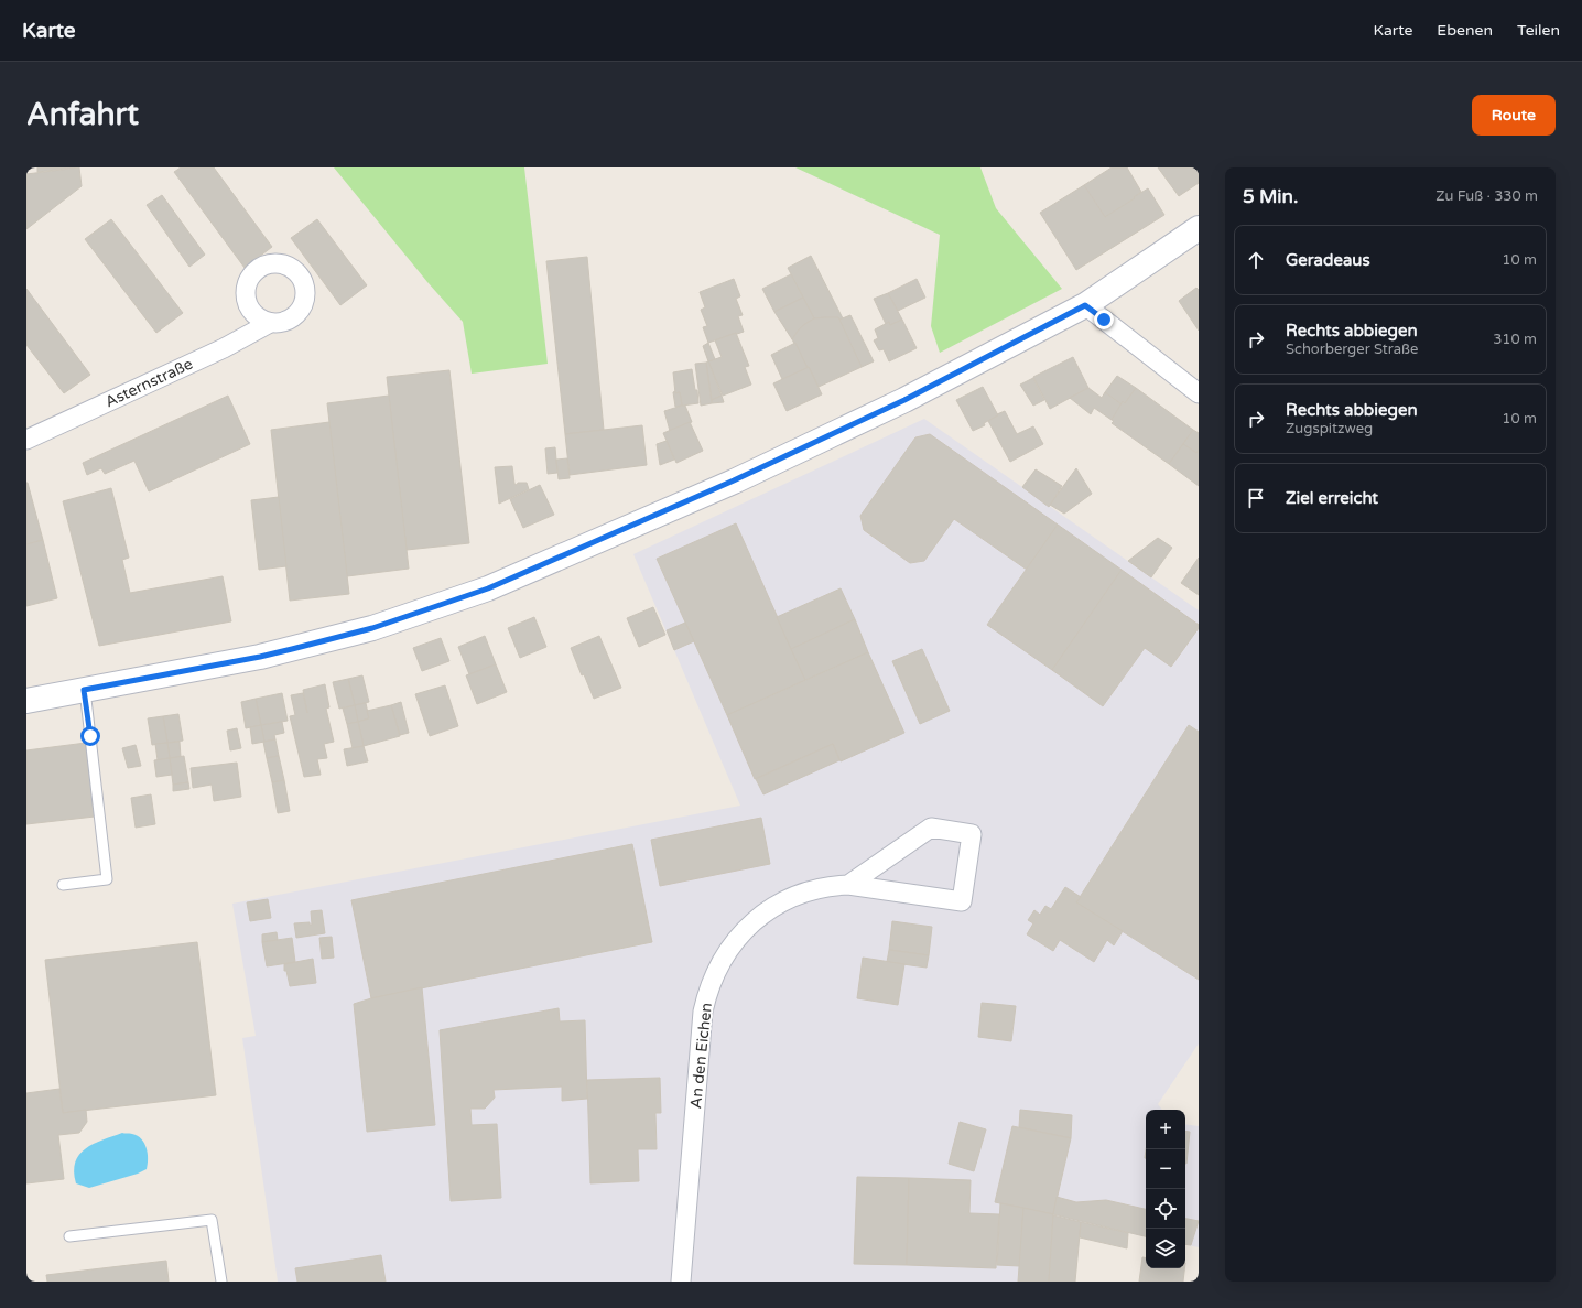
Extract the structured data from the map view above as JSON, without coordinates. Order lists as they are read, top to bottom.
{
  "streets": {
    "street": ["Asternstraße", "An den Eichen"]
  },
  "page": {
    "header": "Karte",
    "nav": ["Karte", "Ebenen", "Teilen"],
    "buttons": "Route",
    "title": "Anfahrt",
    "heading": ["5 Min.", "Zu Fuß · 330 m"],
    "list": [
      ["Geradeaus", "10 m"],
      ["Rechts abbiegen", "Schorberger Straße", "310 m"],
      ["Rechts abbiegen", "Zugspitzweg", "10 m"],
      "Ziel erreicht"
    ],
    "map_buttons": ["+", "−"]
  }
}
